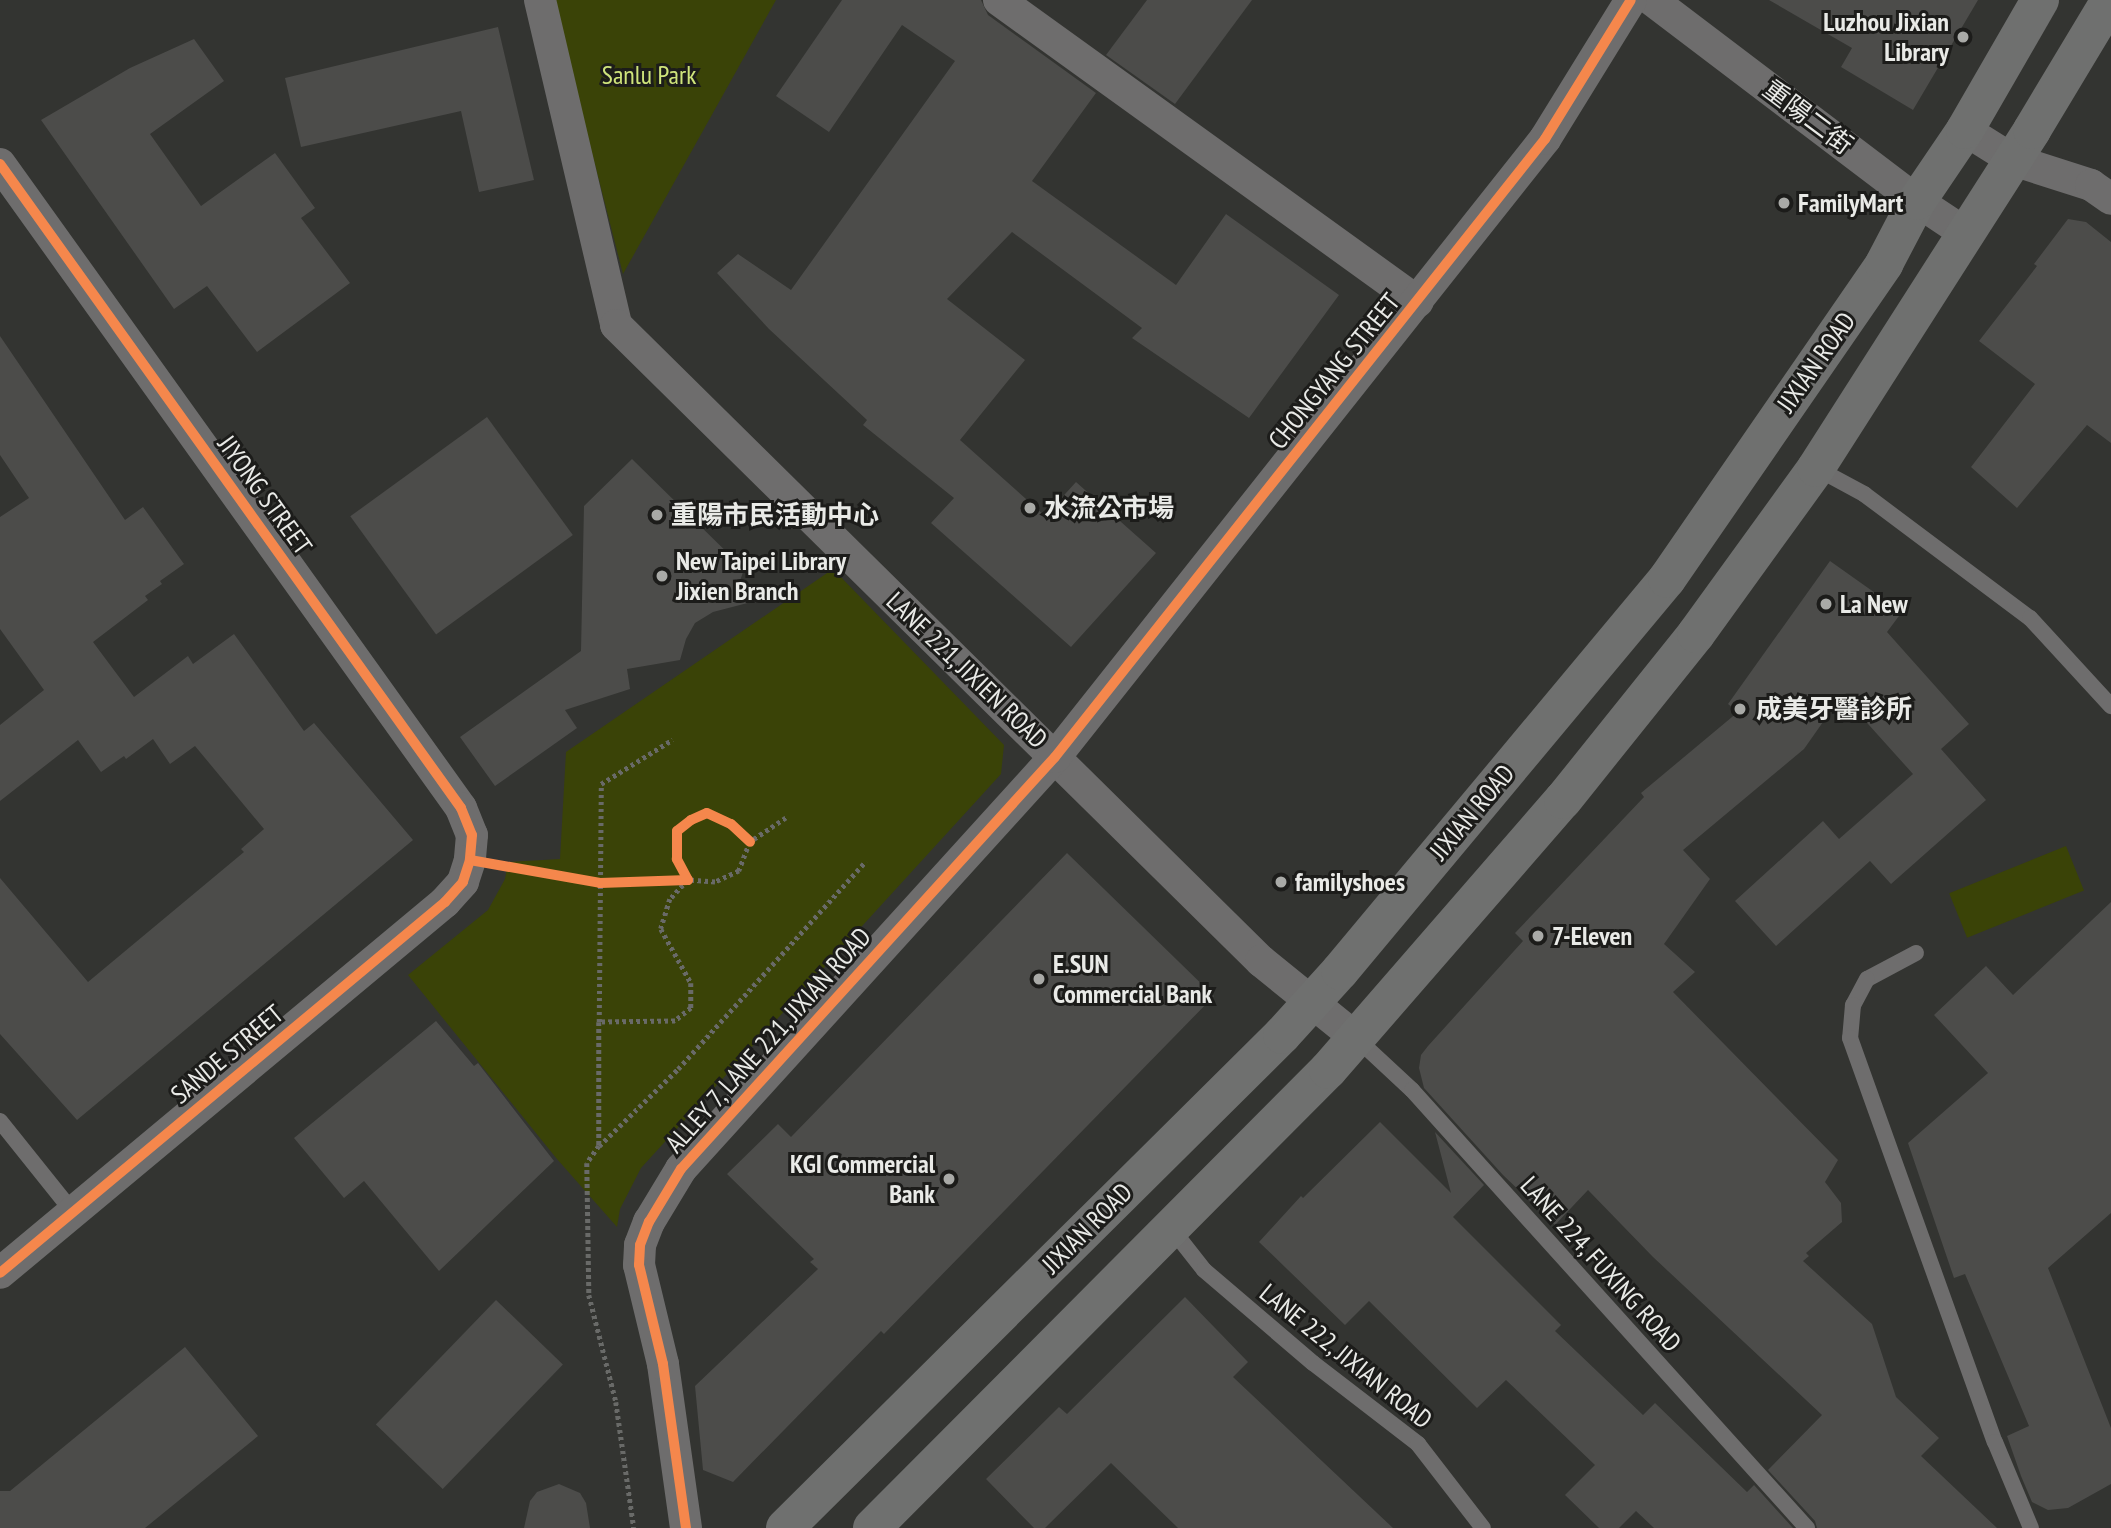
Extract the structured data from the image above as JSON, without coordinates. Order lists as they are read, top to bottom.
{
  "streets": {
    "main road": ["JIXIAN ROAD"],
    "street": [
      "重陽二街",
      "CHONGYANG STREET",
      "JIYONG STREET",
      "LANE 221, JIXIEN ROAD",
      "ALLEY 7, LANE 221, JIXIAN ROAD",
      "SANDE STREET"
    ],
    "lane": ["LANE 224, FUXING ROAD", "LANE 222, JIXIAN ROAD"]
  },
  "crossings": [
    ["重陽二街", "JIXIAN ROAD"],
    ["JIXIAN ROAD", "LANE 221, JIXIEN ROAD"],
    ["CHONGYANG STREET", "LANE 221, JIXIEN ROAD"],
    ["CHONGYANG STREET", "ALLEY 7, LANE 221, JIXIAN ROAD"],
    ["JIYONG STREET", "SANDE STREET"],
    ["LANE 221, JIXIEN ROAD", "ALLEY 7, LANE 221, JIXIAN ROAD"],
    ["LANE 221, JIXIEN ROAD", "LANE 224, FUXING ROAD"]
  ],
  "parks": ["Sanlu Park"],
  "places": [
    "Luzhou Jixian Library",
    "FamilyMart",
    "水流公市場",
    "重陽市民活動中心",
    "New Taipei Library Jixien Branch",
    "La New",
    "成美牙醫診所",
    "familyshoes",
    "7-Eleven",
    "E.SUN Commercial Bank",
    "KGI Commercial Bank"
  ]
}
